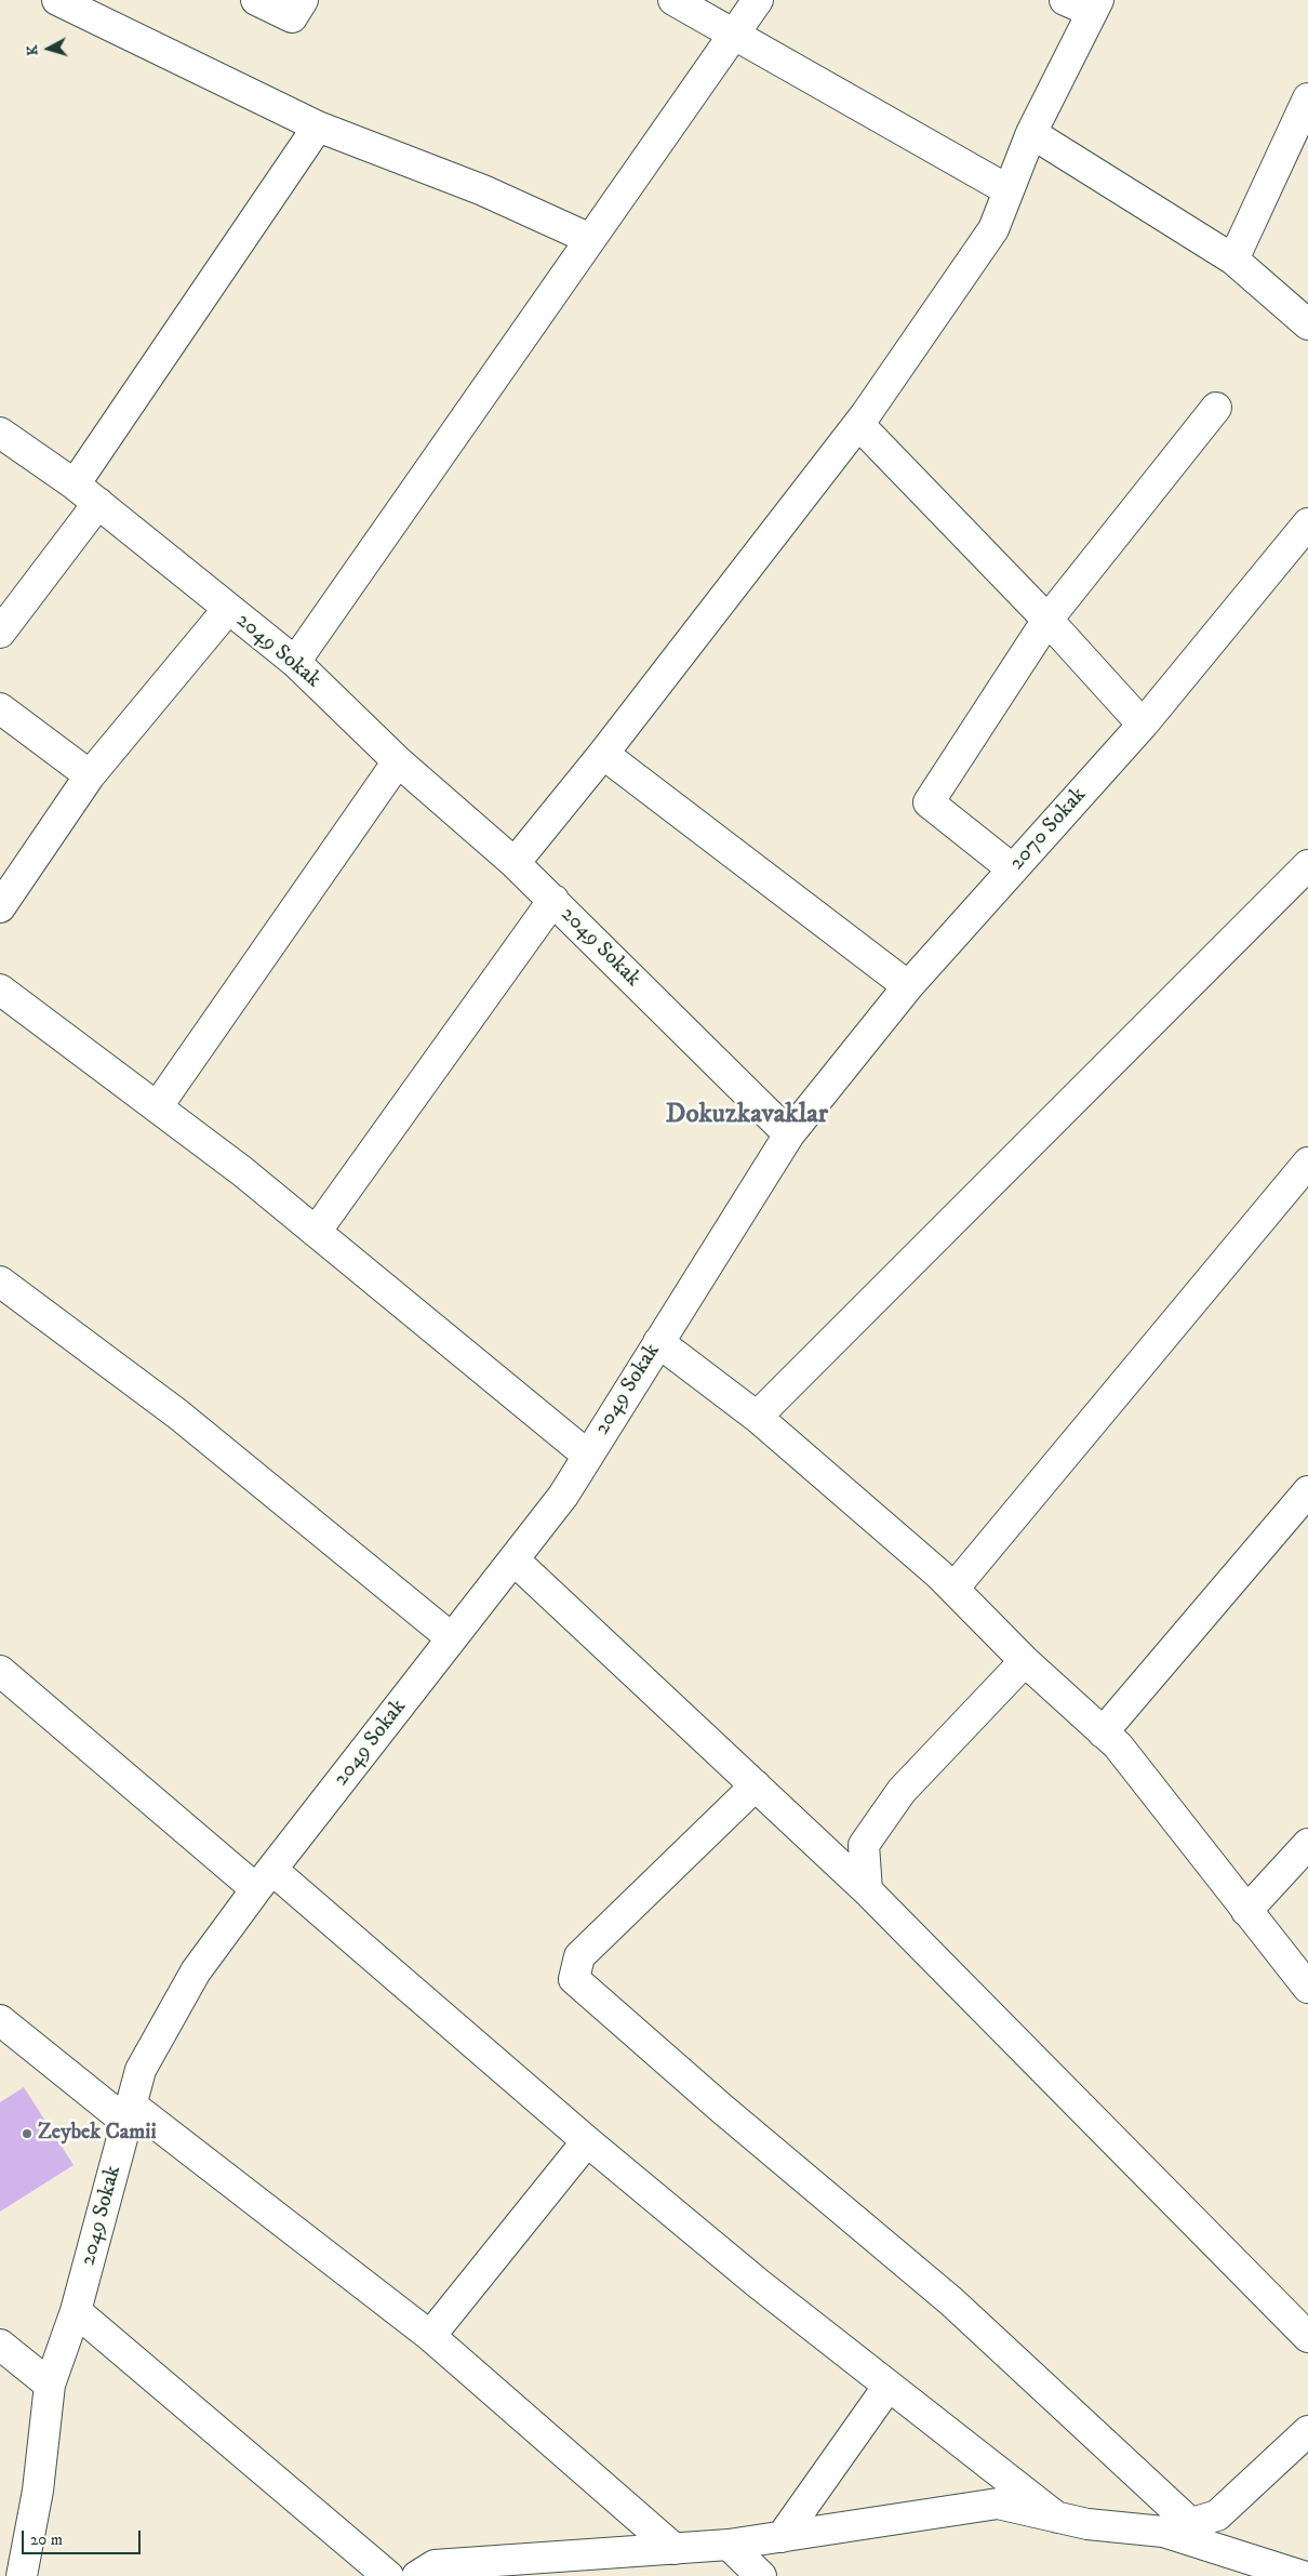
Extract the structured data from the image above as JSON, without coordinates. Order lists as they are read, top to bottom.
{
  "streets": {
    "street": ["2049 Sokak", "2070 Sokak"]
  },
  "crossings": [
    ["2049 Sokak", "2070 Sokak"]
  ],
  "districts": ["Dokuzkavaklar"],
  "places": ["Zeybek Camii"],
  "scale_bar": "20 m",
  "north": "left"
}
